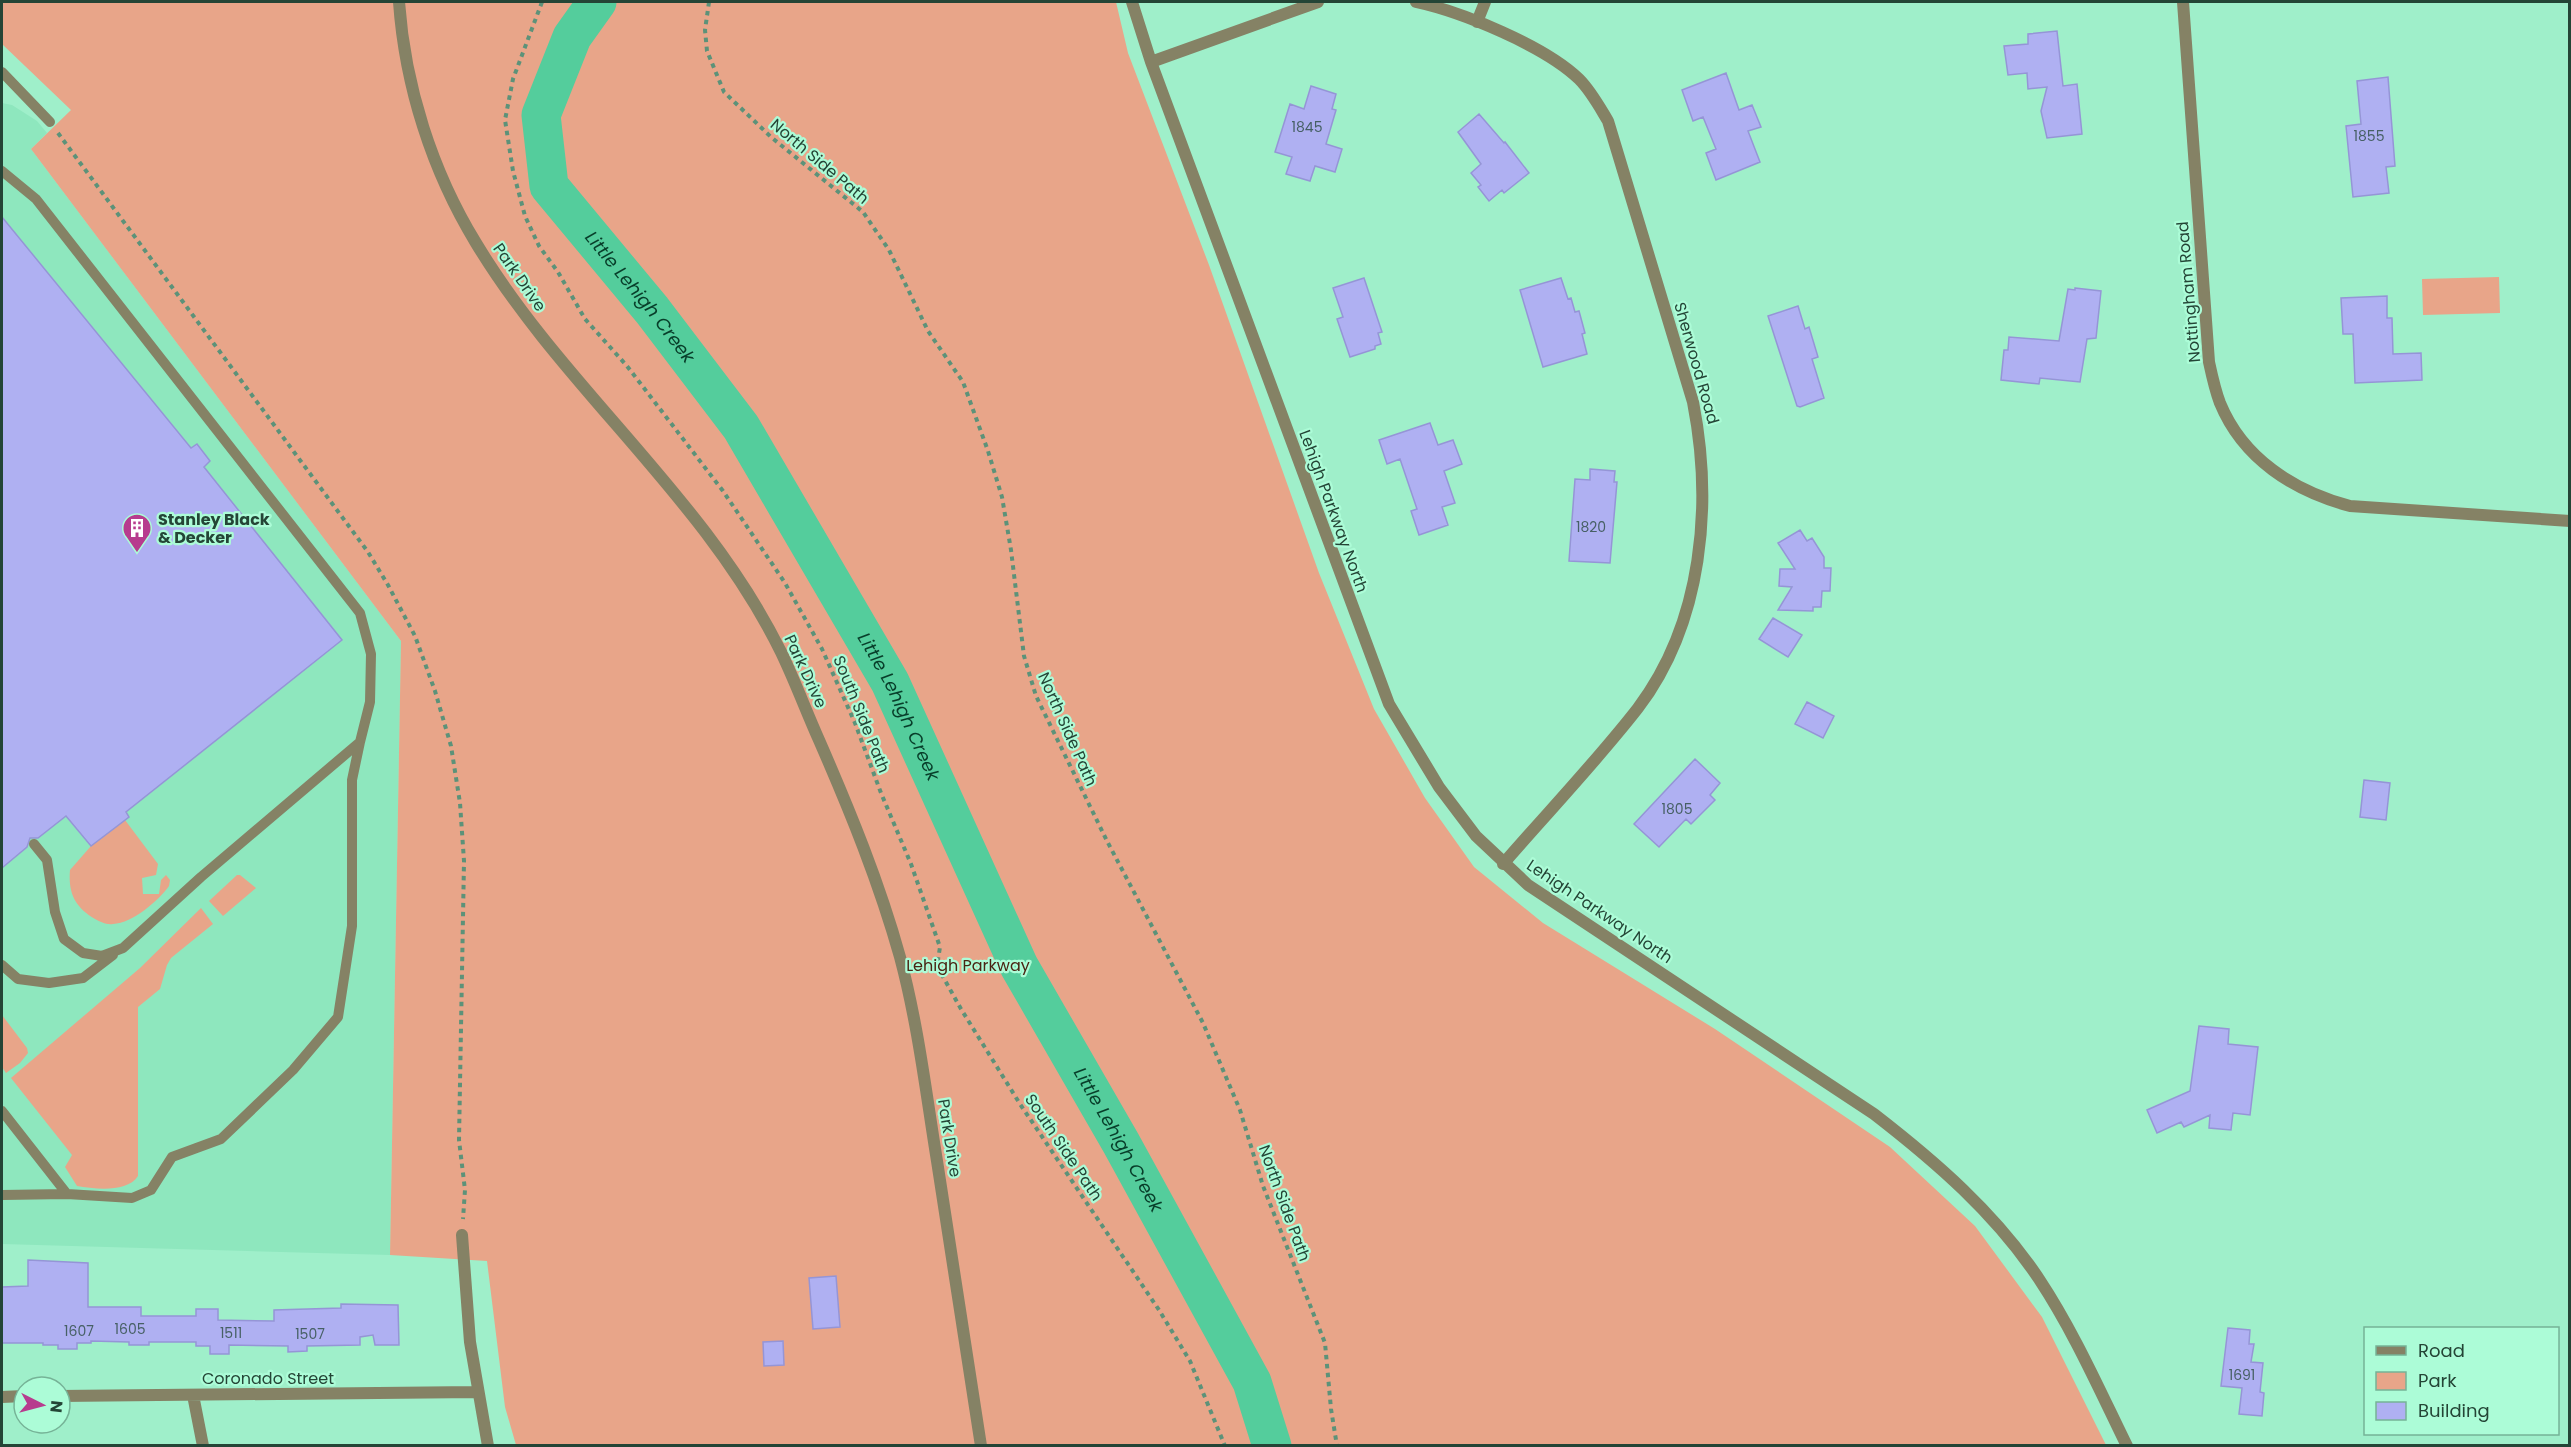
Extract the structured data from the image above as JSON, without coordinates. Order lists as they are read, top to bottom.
{
  "streets": {
    "street": [
      "Park Drive",
      "Nottingham Road",
      "Sherwood Road",
      "Lehigh Parkway North",
      "Coronado Street"
    ],
    "path": ["North Side Path", "South Side Path"]
  },
  "crossings": [
    ["Sherwood Road", "Lehigh Parkway North"]
  ],
  "water": ["Little Lehigh Creek"],
  "parks": ["Lehigh Parkway"],
  "places": {
    "building": ["Stanley Black & Decker"]
  },
  "house_numbers": [
    "1845",
    "1855",
    "1820",
    "1805",
    "1605",
    "1607",
    "1511",
    "1507",
    "1691"
  ],
  "legend": ["Road", "Park", "Building"],
  "north": "right"
}
